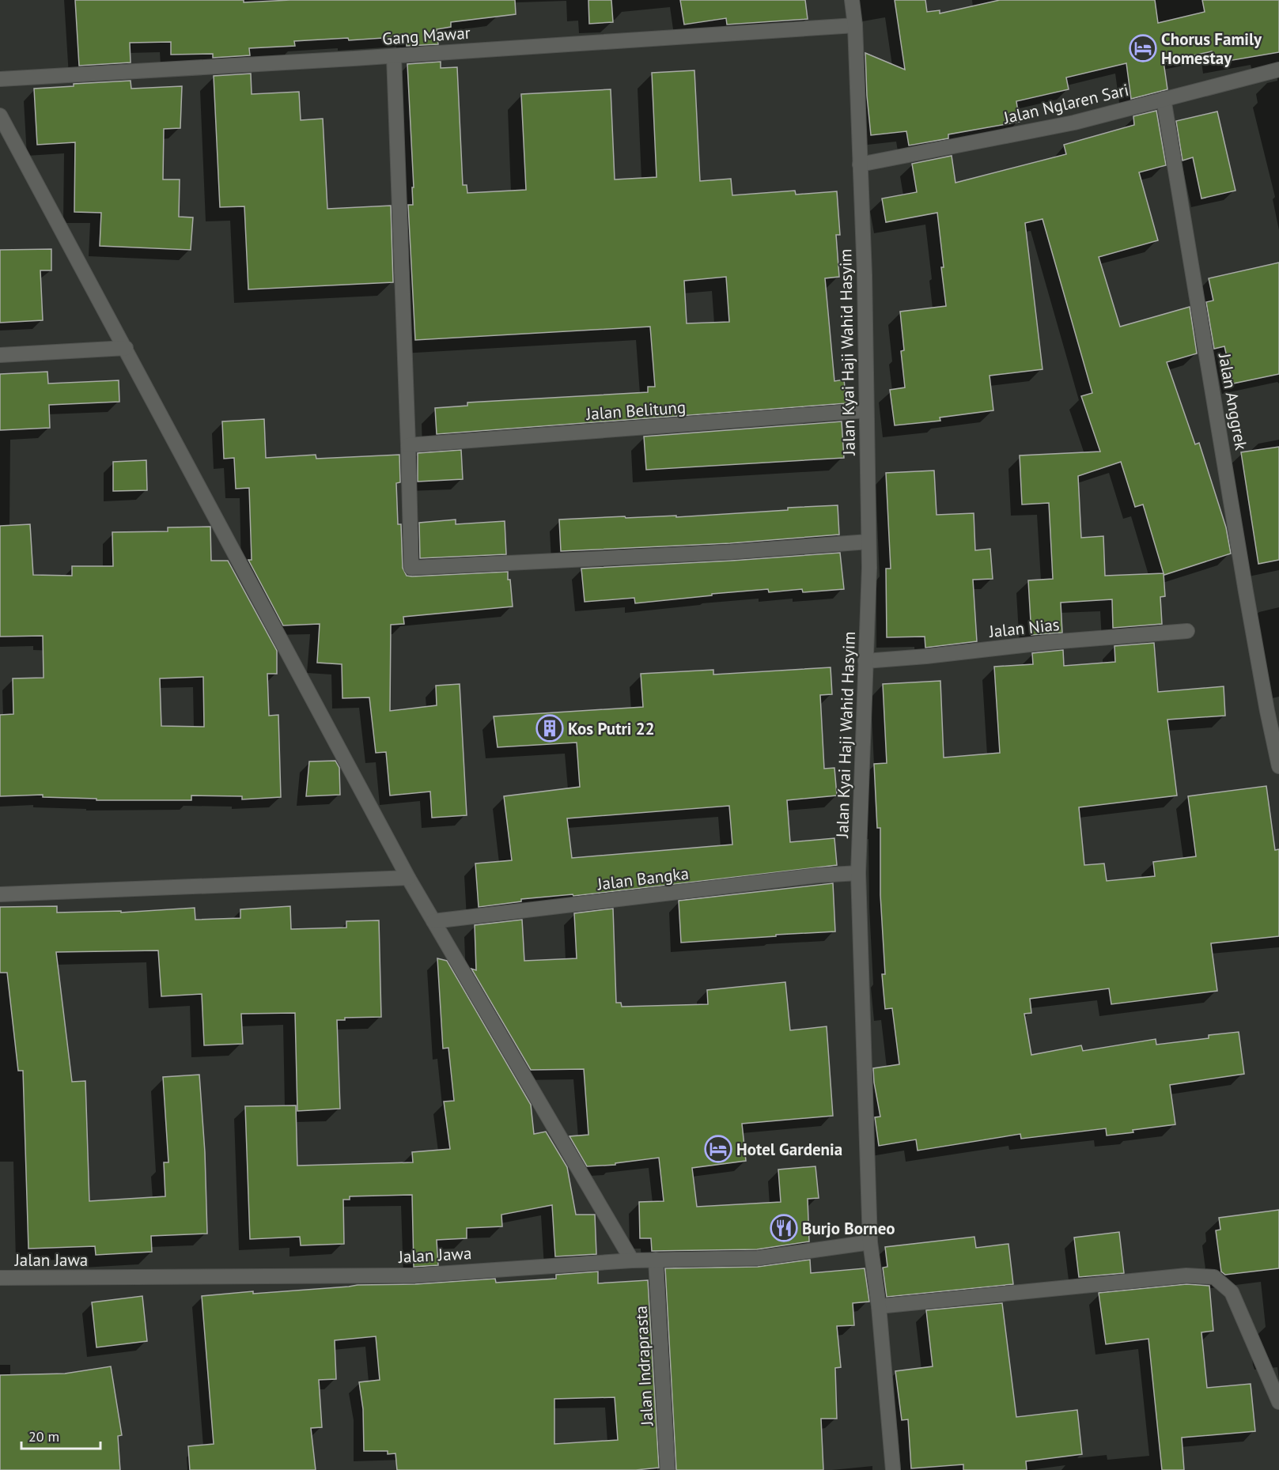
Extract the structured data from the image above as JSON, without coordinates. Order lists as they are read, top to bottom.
{
  "streets": {
    "street": [
      "Gang Mawar",
      "Jalan Nglaren Sari",
      "Jalan Kyai Haji Wahid Hasyim",
      "Jalan Anggrek",
      "Jalan Belitung",
      "Jalan Nias",
      "Jalan Bangka",
      "Jalan Jawa",
      "Jalan Indraprasta"
    ]
  },
  "crossings": [
    ["Gang Mawar", "Jalan Kyai Haji Wahid Hasyim"],
    ["Jalan Nglaren Sari", "Jalan Kyai Haji Wahid Hasyim"],
    ["Jalan Nglaren Sari", "Jalan Anggrek"],
    ["Jalan Kyai Haji Wahid Hasyim", "Jalan Belitung"],
    ["Jalan Kyai Haji Wahid Hasyim", "Jalan Nias"],
    ["Jalan Kyai Haji Wahid Hasyim", "Jalan Bangka"],
    ["Jalan Kyai Haji Wahid Hasyim", "Jalan Jawa"],
    ["Jalan Jawa", "Jalan Indraprasta"]
  ],
  "places": {
    "hotel": ["Chorus Family Homestay", "Hotel Gardenia"],
    "building": ["Kos Putri 22"],
    "restaurant": ["Burjo Borneo"]
  },
  "scale_bar": "20 m"
}
